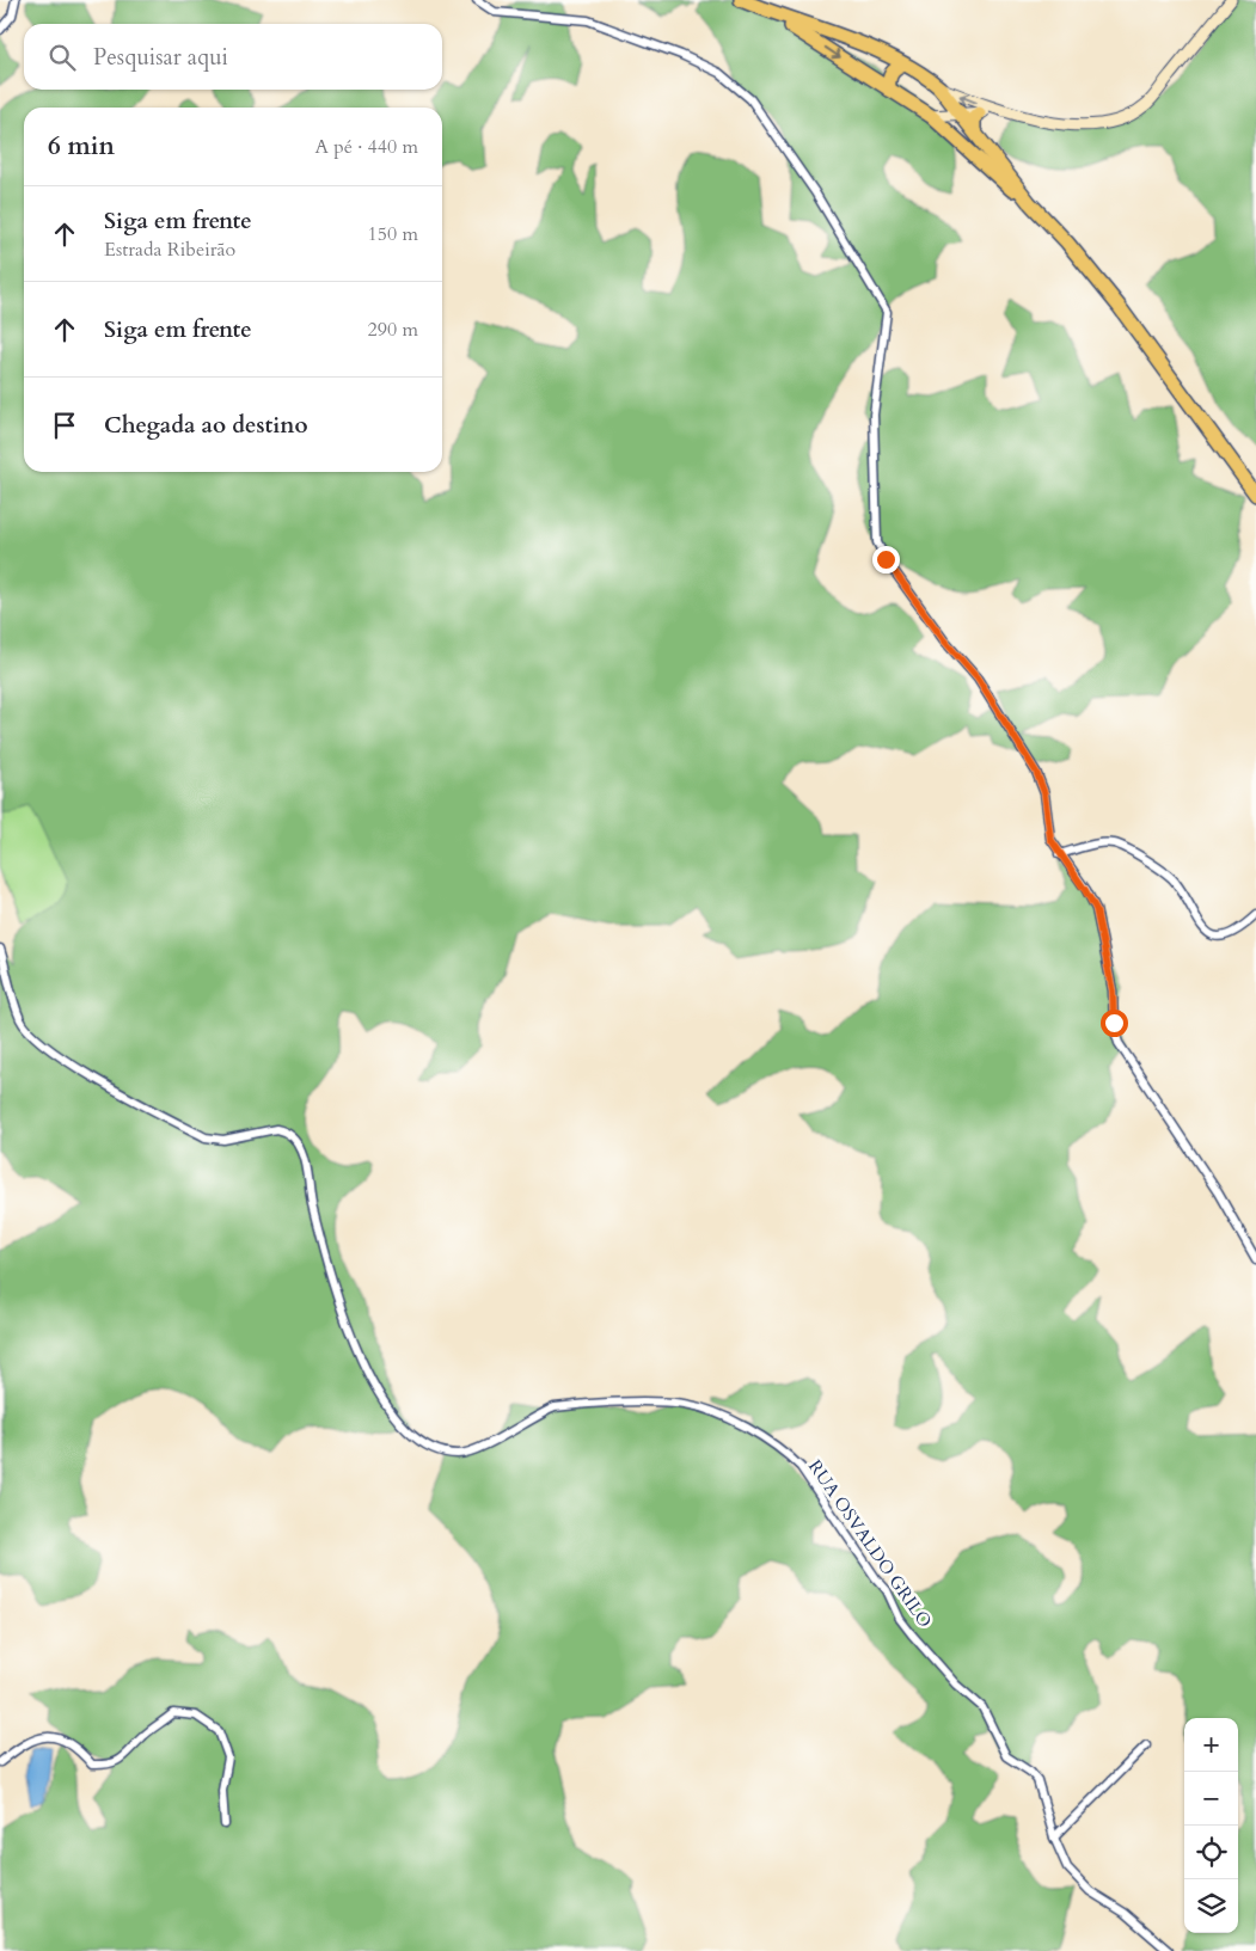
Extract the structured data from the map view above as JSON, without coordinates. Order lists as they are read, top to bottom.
{
  "streets": {
    "street": ["RUA OSVALDO GRILO"]
  },
  "page": {
    "search": "Pesquisar aqui",
    "heading": ["6 min", "A pé · 440 m"],
    "list": [
      ["Siga em frente", "Estrada Ribeirão", "150 m"],
      ["Siga em frente", "290 m"],
      "Chegada ao destino"
    ],
    "map_buttons": ["+", "−"]
  }
}
